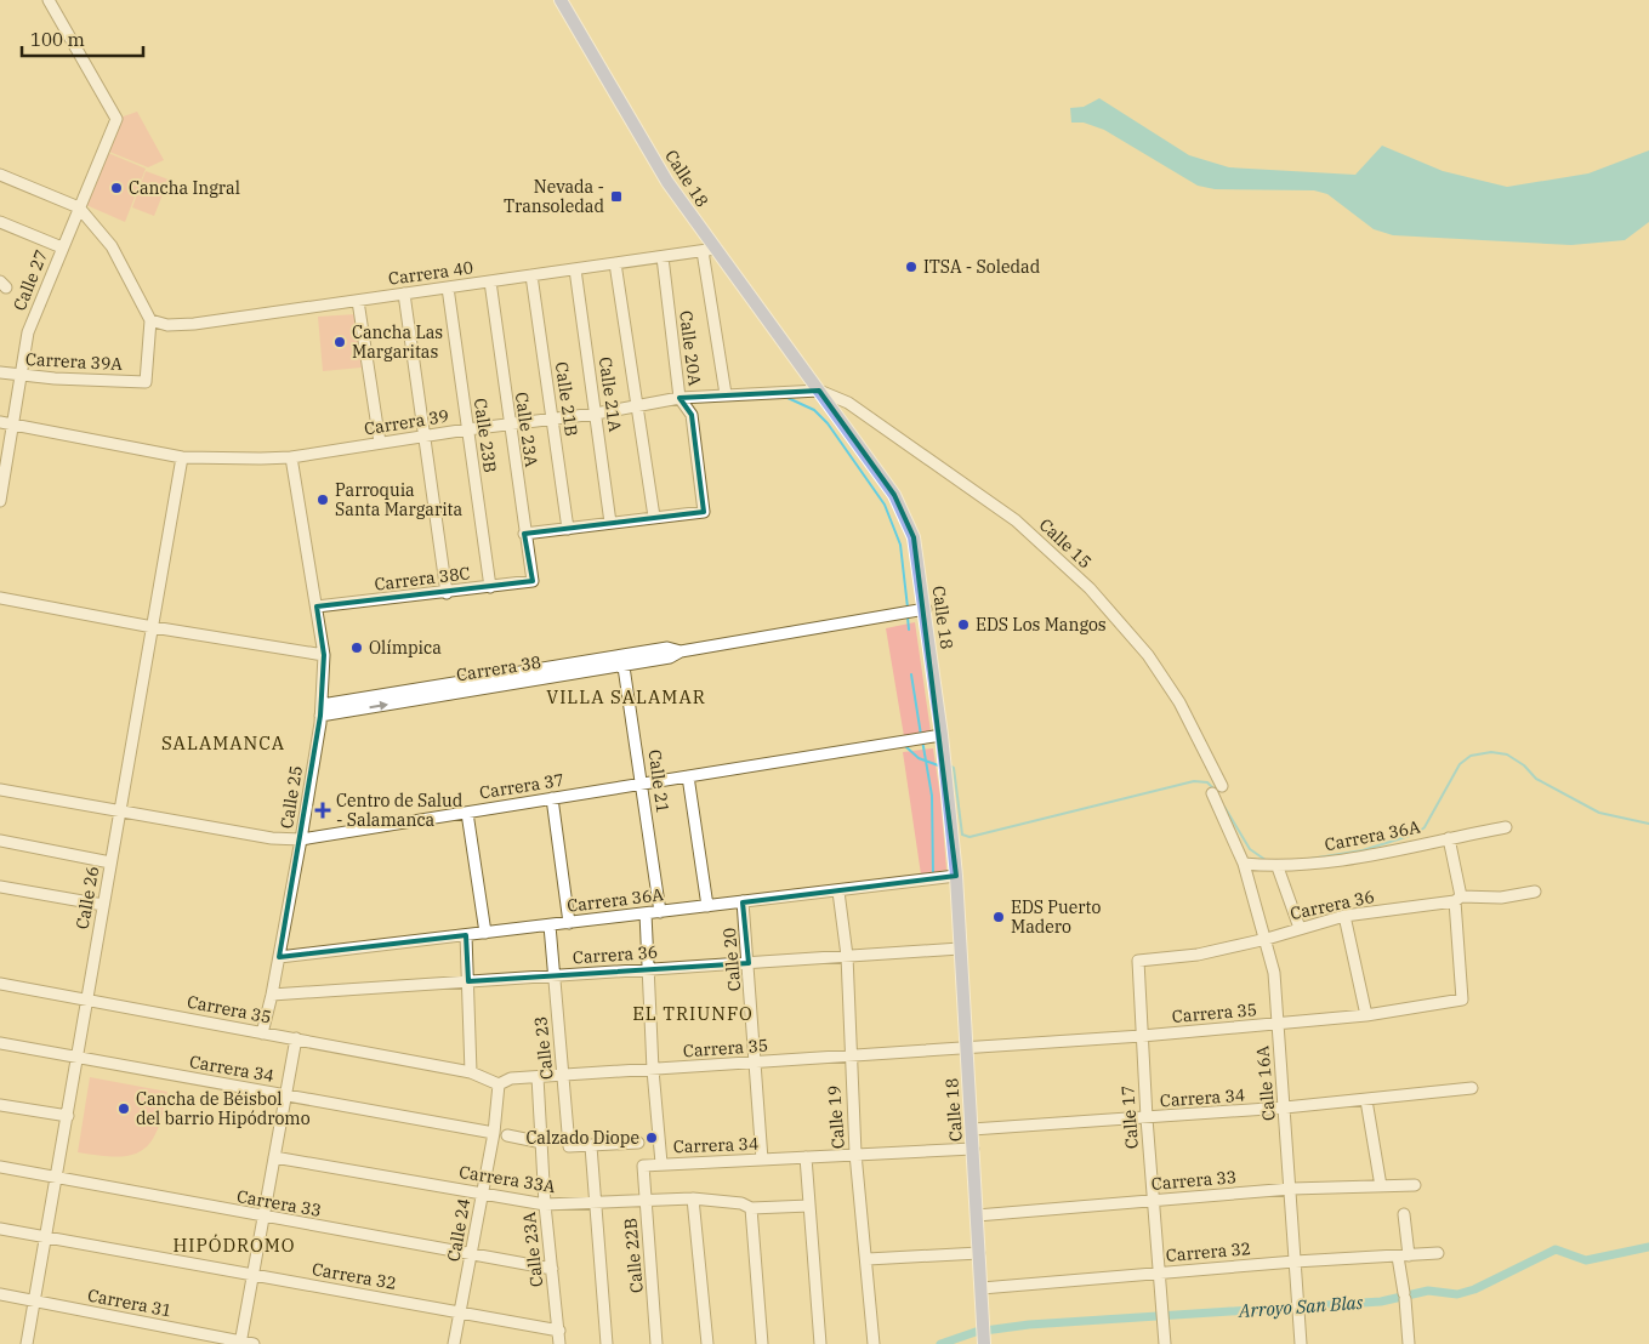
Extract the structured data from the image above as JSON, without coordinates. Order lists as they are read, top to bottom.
{
  "streets": {
    "main road": ["Calle 18"],
    "street": [
      "Carrera 40",
      "Calle 27",
      "Calle 20A",
      "Carrera 39A",
      "Calle 21A",
      "Calle 21B",
      "Carrera 39",
      "Calle 23A",
      "Calle 23B",
      "Calle 15",
      "Carrera 38C",
      "Carrera 38",
      "Calle 21",
      "Carrera 37",
      "Calle 25",
      "Carrera 36A",
      "Calle 26",
      "Carrera 36",
      "Calle 20",
      "Carrera 35",
      "Calle 23",
      "Carrera 34",
      "Calle 16A",
      "Calle 19",
      "Calle 17",
      "Carrera 33A",
      "Carrera 33",
      "Calle 24",
      "Carrera 32",
      "Calle 22B",
      "Carrera 31"
    ]
  },
  "crossings": [
    ["Calle 18", "Carrera 40"],
    ["Calle 18", "Carrera 39"],
    ["Calle 18", "Calle 15"],
    ["Calle 18", "Carrera 38"],
    ["Calle 18", "Carrera 37"],
    ["Calle 18", "Carrera 36A"],
    ["Calle 18", "Carrera 36"],
    ["Calle 18", "Carrera 35"],
    ["Calle 18", "Carrera 34"],
    ["Calle 18", "Carrera 33"],
    ["Calle 18", "Carrera 32"],
    ["Carrera 40", "Calle 20A"],
    ["Carrera 40", "Carrera 39A"],
    ["Carrera 40", "Calle 21A"],
    ["Carrera 40", "Calle 21B"],
    ["Carrera 40", "Calle 23A"],
    ["Carrera 40", "Calle 23B"],
    ["Calle 27", "Carrera 39A"],
    ["Calle 27", "Carrera 39"],
    ["Calle 20A", "Carrera 39"],
    ["Calle 21A", "Carrera 39"],
    ["Calle 21B", "Carrera 39"],
    ["Carrera 39", "Calle 23A"],
    ["Carrera 39", "Calle 23B"],
    ["Carrera 39", "Calle 15"],
    ["Carrera 39", "Calle 25"],
    ["Carrera 39", "Calle 26"],
    ["Calle 23A", "Carrera 38C"],
    ["Calle 23A", "Carrera 35"],
    ["Calle 23A", "Carrera 33A"],
    ["Calle 23A", "Carrera 33"],
    ["Calle 23A", "Carrera 32"],
    ["Calle 23B", "Carrera 38C"],
    ["Carrera 38C", "Calle 25"],
    ["Carrera 38", "Calle 21"],
    ["Carrera 38", "Calle 25"],
    ["Calle 21", "Carrera 37"],
    ["Calle 21", "Carrera 36A"],
    ["Carrera 37", "Calle 25"],
    ["Carrera 37", "Calle 26"],
    ["Calle 25", "Carrera 36A"],
    ["Calle 25", "Carrera 36"],
    ["Calle 25", "Carrera 35"],
    ["Carrera 36A", "Calle 20"],
    ["Carrera 36A", "Calle 23"],
    ["Carrera 36A", "Calle 16A"],
    ["Carrera 36A", "Calle 19"],
    ["Calle 26", "Carrera 35"],
    ["Calle 26", "Carrera 34"],
    ["Calle 26", "Carrera 33"],
    ["Calle 26", "Carrera 32"],
    ["Calle 26", "Carrera 31"],
    ["Carrera 36", "Calle 20"],
    ["Carrera 36", "Carrera 35"],
    ["Carrera 36", "Calle 23"],
    ["Carrera 36", "Calle 16A"],
    ["Carrera 36", "Calle 19"],
    ["Carrera 36", "Calle 17"],
    ["Calle 20", "Carrera 35"],
    ["Calle 20", "Carrera 34"],
    ["Carrera 35", "Calle 23"],
    ["Carrera 35", "Calle 16A"],
    ["Carrera 35", "Calle 19"],
    ["Carrera 35", "Calle 17"],
    ["Carrera 35", "Calle 24"],
    ["Carrera 34", "Calle 16A"],
    ["Carrera 34", "Calle 19"],
    ["Carrera 34", "Calle 17"],
    ["Carrera 34", "Calle 24"],
    ["Carrera 34", "Calle 22B"],
    ["Calle 16A", "Carrera 33"],
    ["Calle 16A", "Carrera 32"],
    ["Calle 17", "Carrera 33"],
    ["Calle 17", "Carrera 32"],
    ["Carrera 33A", "Calle 24"],
    ["Carrera 33A", "Calle 22B"],
    ["Carrera 33", "Calle 24"],
    ["Calle 24", "Carrera 32"]
  ],
  "districts": [
    "VILLA SALAMAR",
    "SALAMANCA",
    "EL TRIUNFO",
    "HIPÓDROMO"
  ],
  "water": ["Arroyo San Blas"],
  "places": {
    "other": [
      "Cancha Ingral",
      "ITSA - Soledad",
      "Cancha Las Margaritas",
      "Parroquia Santa Margarita",
      "EDS Los Mangos",
      "Olímpica",
      "EDS Puerto Madero",
      "Cancha de Béisbol del barrio Hipódromo",
      "Calzado Diope"
    ],
    "transit": ["Nevada - Transoledad"],
    "health": ["Centro de Salud - Salamanca"]
  },
  "scale_bar": "100 m"
}
